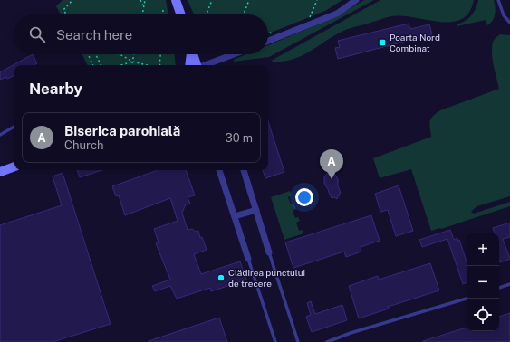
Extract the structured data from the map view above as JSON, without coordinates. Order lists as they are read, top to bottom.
{
  "places": {
    "transit": ["Poarta Nord Combinat"],
    "other": ["Clădirea punctului de trecere"]
  },
  "page": {
    "search": "Search here",
    "heading": "Nearby",
    "list": [
      {
        "mark": "A",
        "name": "Biserica parohială",
        "note": "Church",
        "value": "30 m"
      }
    ],
    "pins": "A",
    "map_buttons": ["+", "−"]
  }
}
